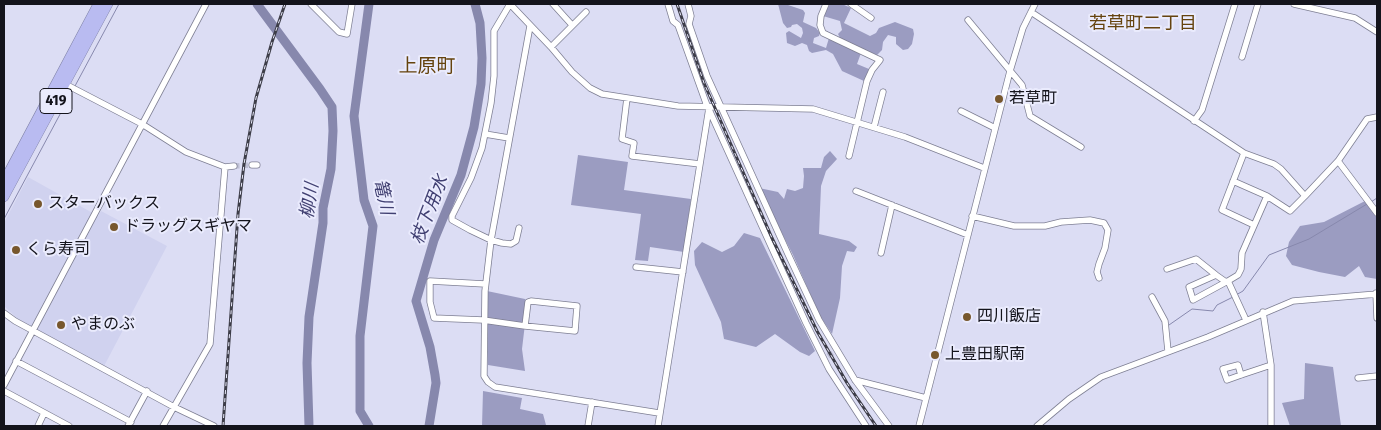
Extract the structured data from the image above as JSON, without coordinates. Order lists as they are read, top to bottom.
{
  "streets": {
    "highway": ["419"]
  },
  "districts": ["若草町二丁目", "上原町"],
  "water": ["篭川", "柳川", "枝下用水"],
  "places": [
    "若草町",
    "スターバックス",
    "ドラッグスギヤマ",
    "くら寿司",
    "四川飯店",
    "やまのぶ",
    "上豊田駅南"
  ]
}
